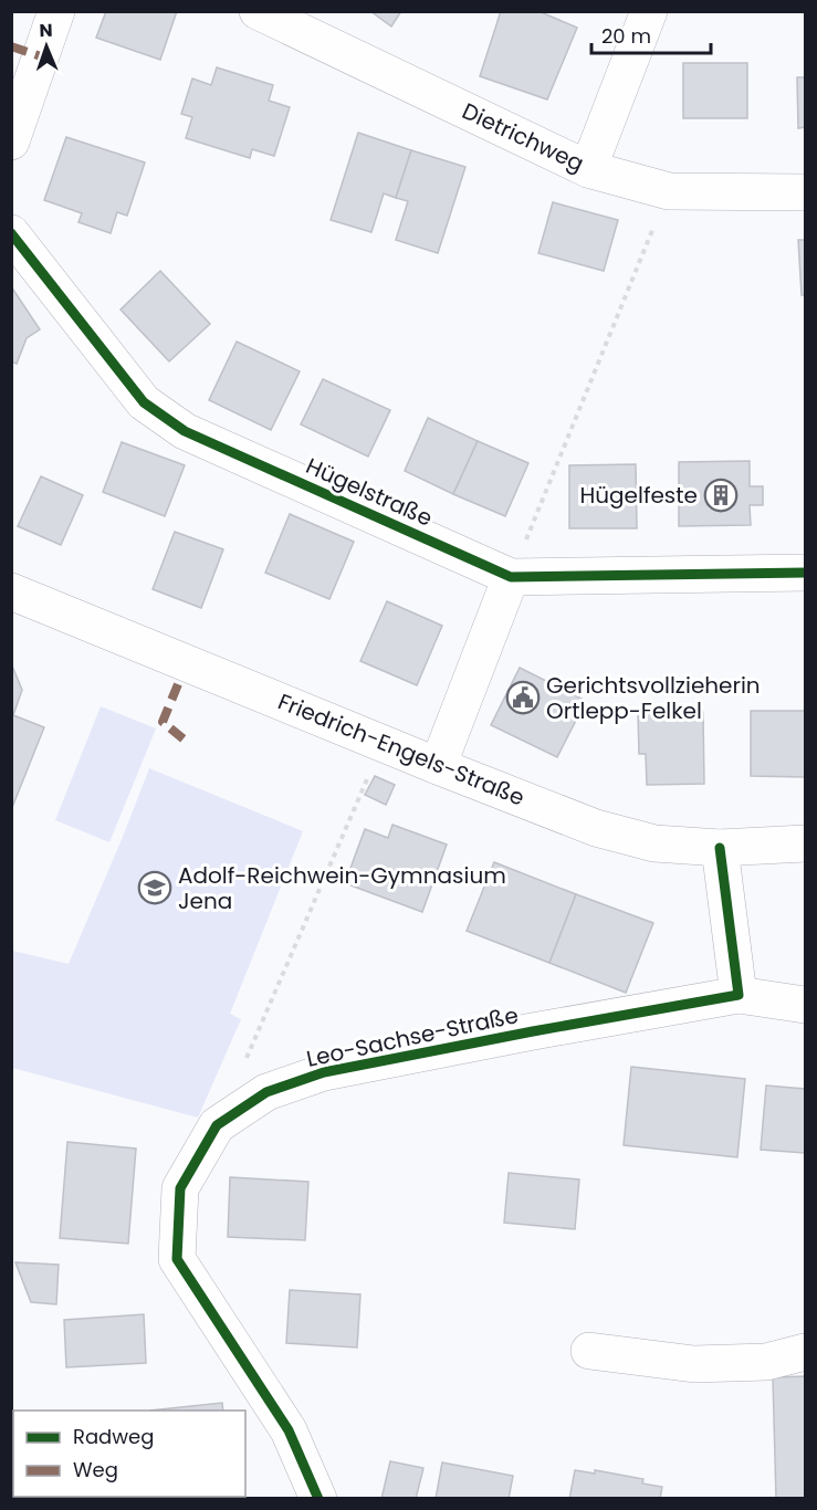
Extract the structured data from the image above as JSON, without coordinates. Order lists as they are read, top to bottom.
{
  "streets": {
    "street": [
      "Dietrichweg",
      "Hügelstraße",
      "Friedrich-Engels-Straße",
      "Leo-Sachse-Straße"
    ]
  },
  "places": {
    "building": ["Hügelfeste"],
    "public building": ["Gerichtsvollzieherin Ortlepp-Felkel"],
    "school or university": ["Adolf-Reichwein-Gymnasium Jena"]
  },
  "legend": ["Radweg", "Weg"],
  "scale_bar": "20 m",
  "north": "top"
}
